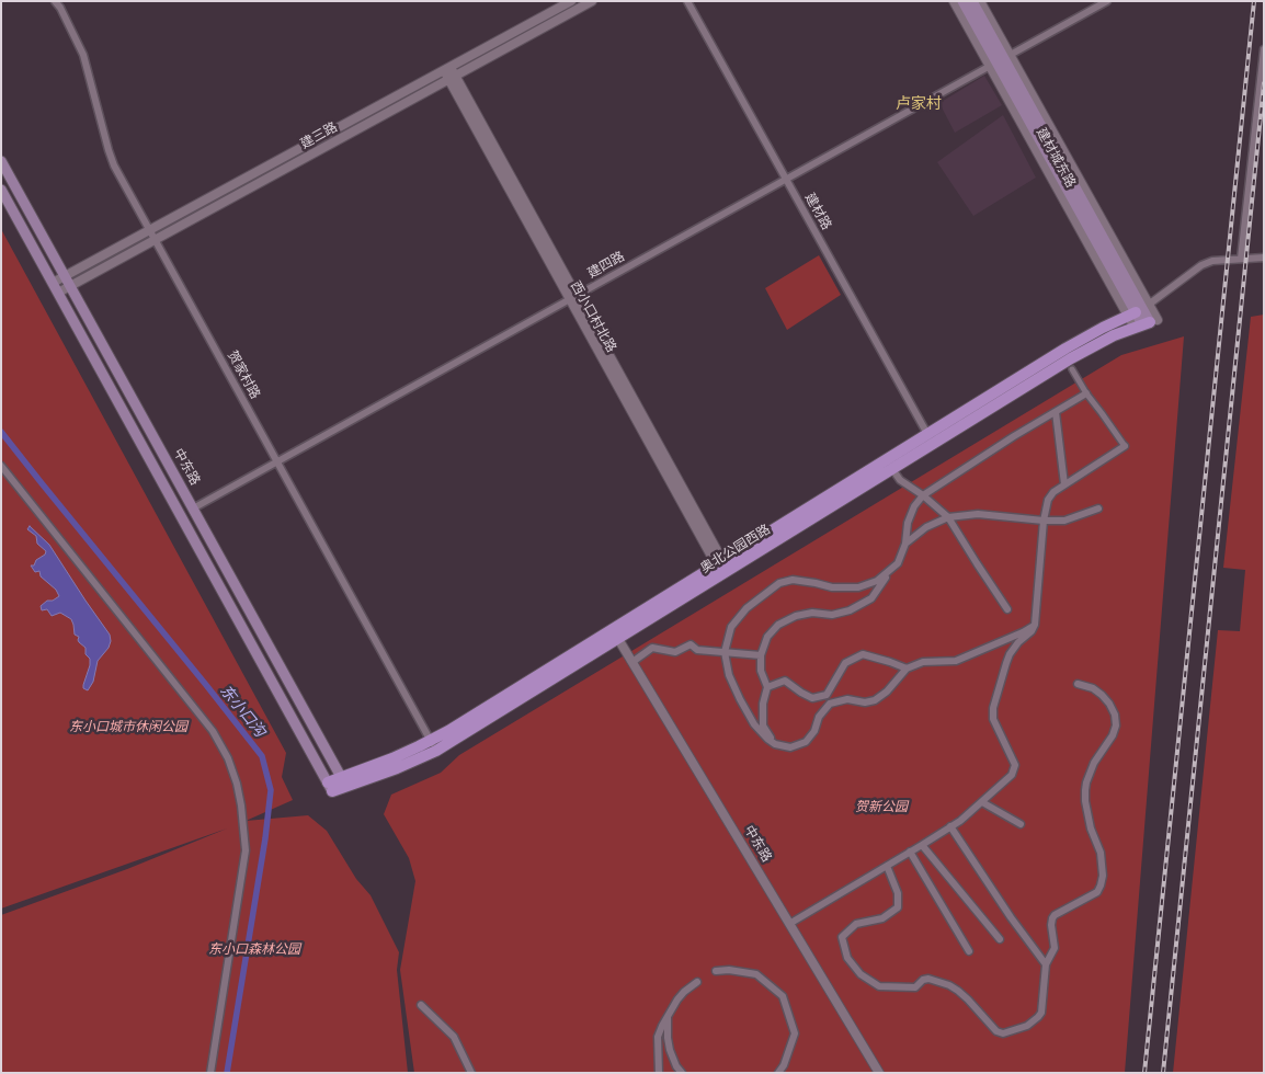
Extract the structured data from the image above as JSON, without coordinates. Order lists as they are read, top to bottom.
{
  "streets": {
    "main road": ["建材城东路", "中东路", "奥北公园西路"],
    "street": [
      "建三路",
      "建材路",
      "建四路",
      "西小口村北路",
      "贺家村路"
    ]
  },
  "crossings": [
    ["建三路", "西小口村北路"],
    ["建三路", "贺家村路"],
    ["建三路", "中东路"],
    ["建材城东路", "建四路"],
    ["建材城东路", "奥北公园西路"],
    ["建材路", "建四路"],
    ["建材路", "奥北公园西路"],
    ["建四路", "西小口村北路"],
    ["建四路", "贺家村路"],
    ["建四路", "中东路"],
    ["西小口村北路", "奥北公园西路"],
    ["贺家村路", "奥北公园西路"],
    ["中东路", "奥北公园西路"]
  ],
  "districts": ["卢家村"],
  "water": ["东小口沟"],
  "parks": ["东小口城市休闲公园", "贺新公园", "东小口森林公园"]
}
